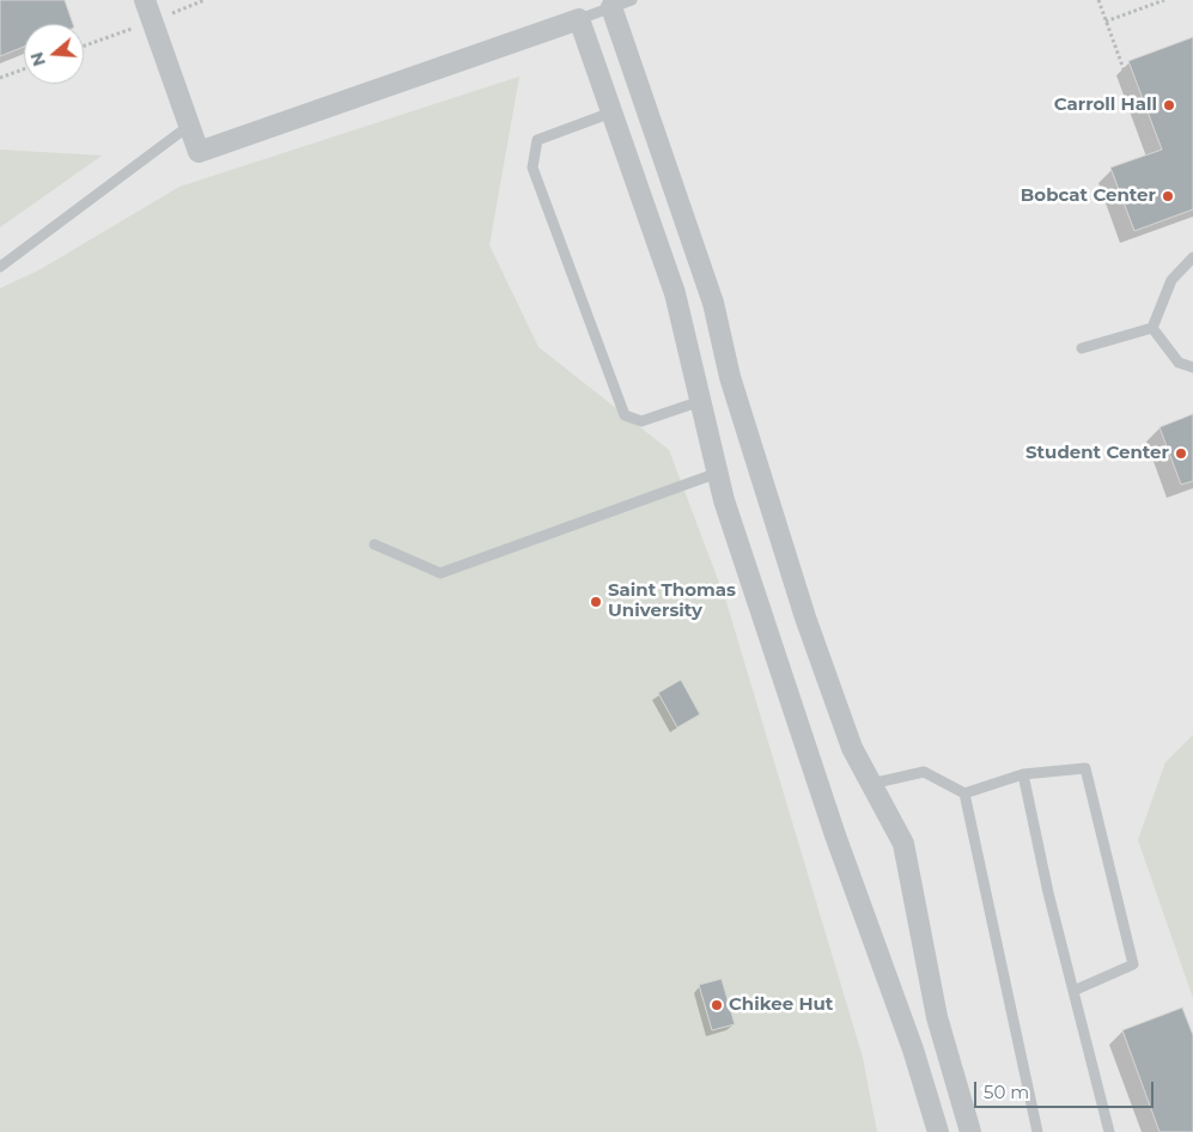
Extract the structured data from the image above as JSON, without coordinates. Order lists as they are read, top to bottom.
{
  "places": [
    "Carroll Hall",
    "Bobcat Center",
    "Student Center",
    "Saint Thomas University",
    "Chikee Hut"
  ],
  "scale_bar": "50 m",
  "north": "left"
}
